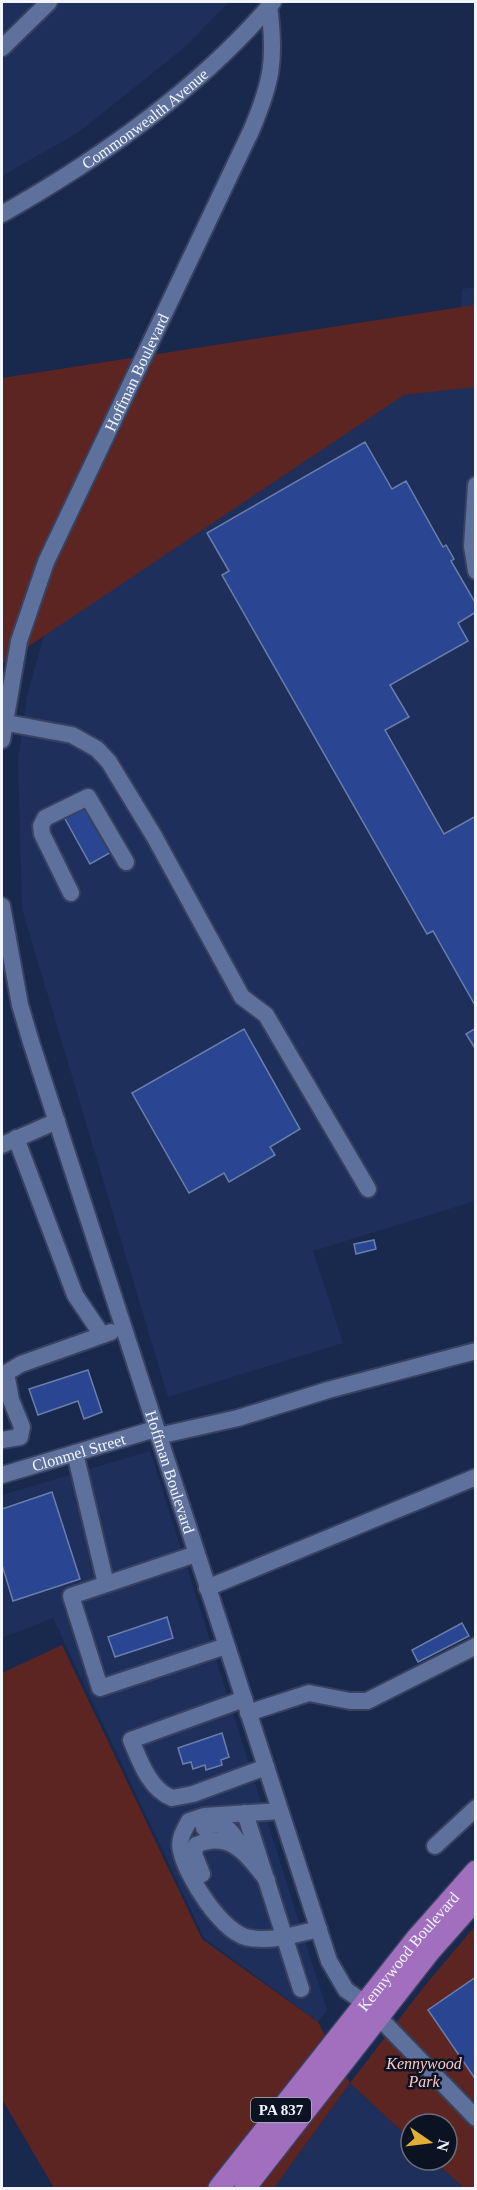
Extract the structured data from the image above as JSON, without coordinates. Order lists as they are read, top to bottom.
{
  "streets": {
    "main road": ["Kennywood Boulevard", "PA 837"],
    "street": ["Commonwealth Avenue", "Hoffman Boulevard", "Clonmel Street"]
  },
  "crossings": [
    ["Commonwealth Avenue", "Hoffman Boulevard"],
    ["Hoffman Boulevard", "Clonmel Street"],
    ["Hoffman Boulevard", "Kennywood Boulevard"],
    ["Kennywood Boulevard", "PA 837"]
  ],
  "parks": ["Kennywood Park"],
  "north": "right"
}
